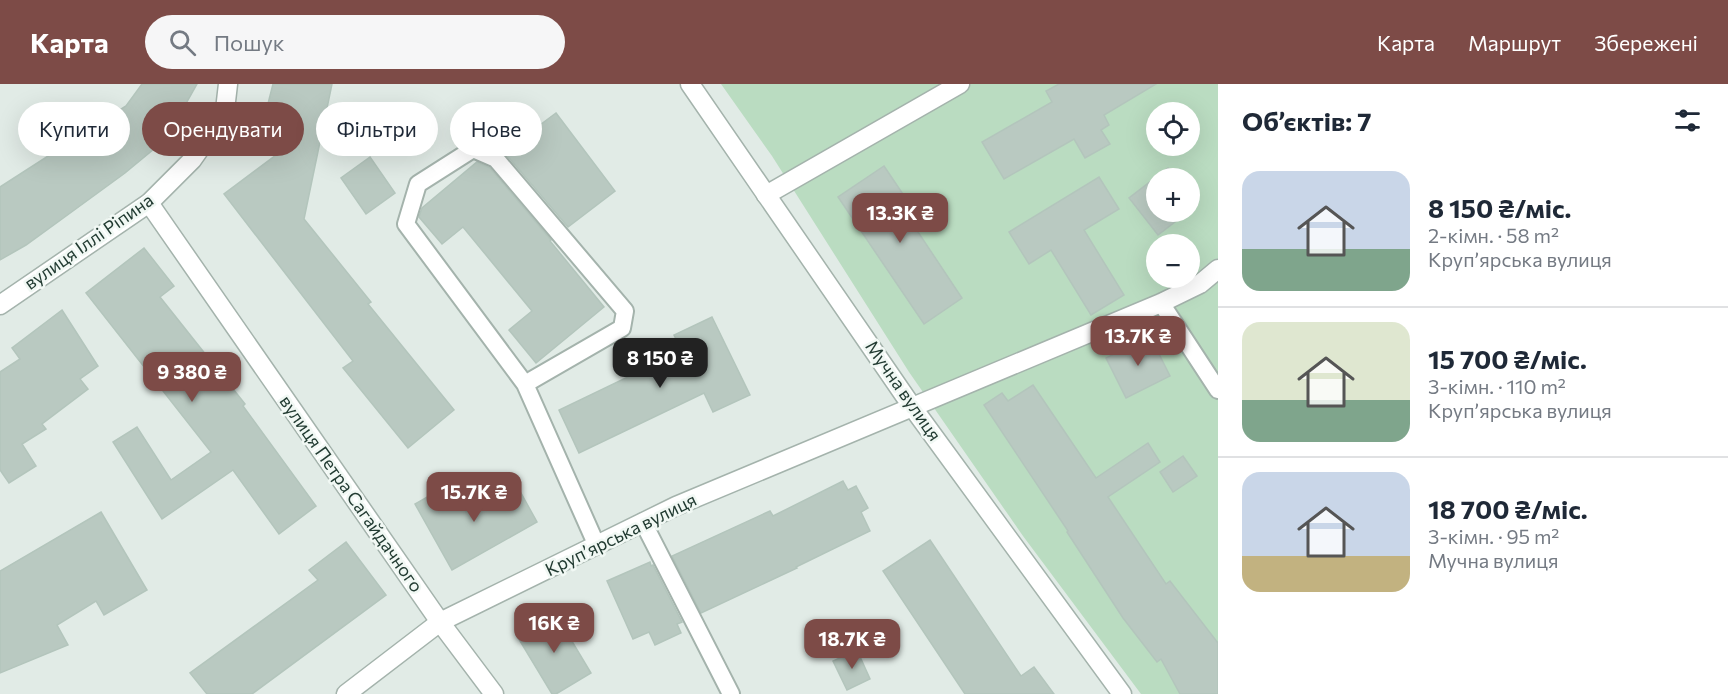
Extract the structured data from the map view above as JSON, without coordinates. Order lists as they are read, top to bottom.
{
  "streets": {
    "street": [
      "вулиця Іллі Ріпина",
      "Мучна вулиця",
      "вулиця Петра Сагайдачного",
      "Крупʼярська вулиця"
    ]
  },
  "crossings": [
    ["вулиця Іллі Ріпина", "вулиця Петра Сагайдачного"],
    ["Мучна вулиця", "Крупʼярська вулиця"],
    ["вулиця Петра Сагайдачного", "Крупʼярська вулиця"]
  ],
  "page": {
    "header": "Карта",
    "search": "Пошук",
    "nav": ["Карта", "Маршрут", "Збережені"],
    "heading": "Об’єктів: 7",
    "map_buttons": ["+", "−"],
    "chip": [
      "Купити",
      "Орендувати",
      "Фільтри",
      "Нове"
    ],
    "list": [
      {
        "name": "8 150 ₴/міс.",
        "note": "2-кімн. · 58 m² · Крупʼярська вулиця"
      },
      {
        "name": "15 700 ₴/міс.",
        "note": "3-кімн. · 110 m² · Крупʼярська вулиця"
      },
      {
        "name": "18 700 ₴/міс.",
        "note": "3-кімн. · 95 m² · Мучна вулиця"
      }
    ],
    "price": [
      "13.3K ₴",
      "13.7K ₴",
      "8 150 ₴",
      "9 380 ₴",
      "15.7K ₴",
      "16K ₴",
      "18.7K ₴"
    ]
  }
}
